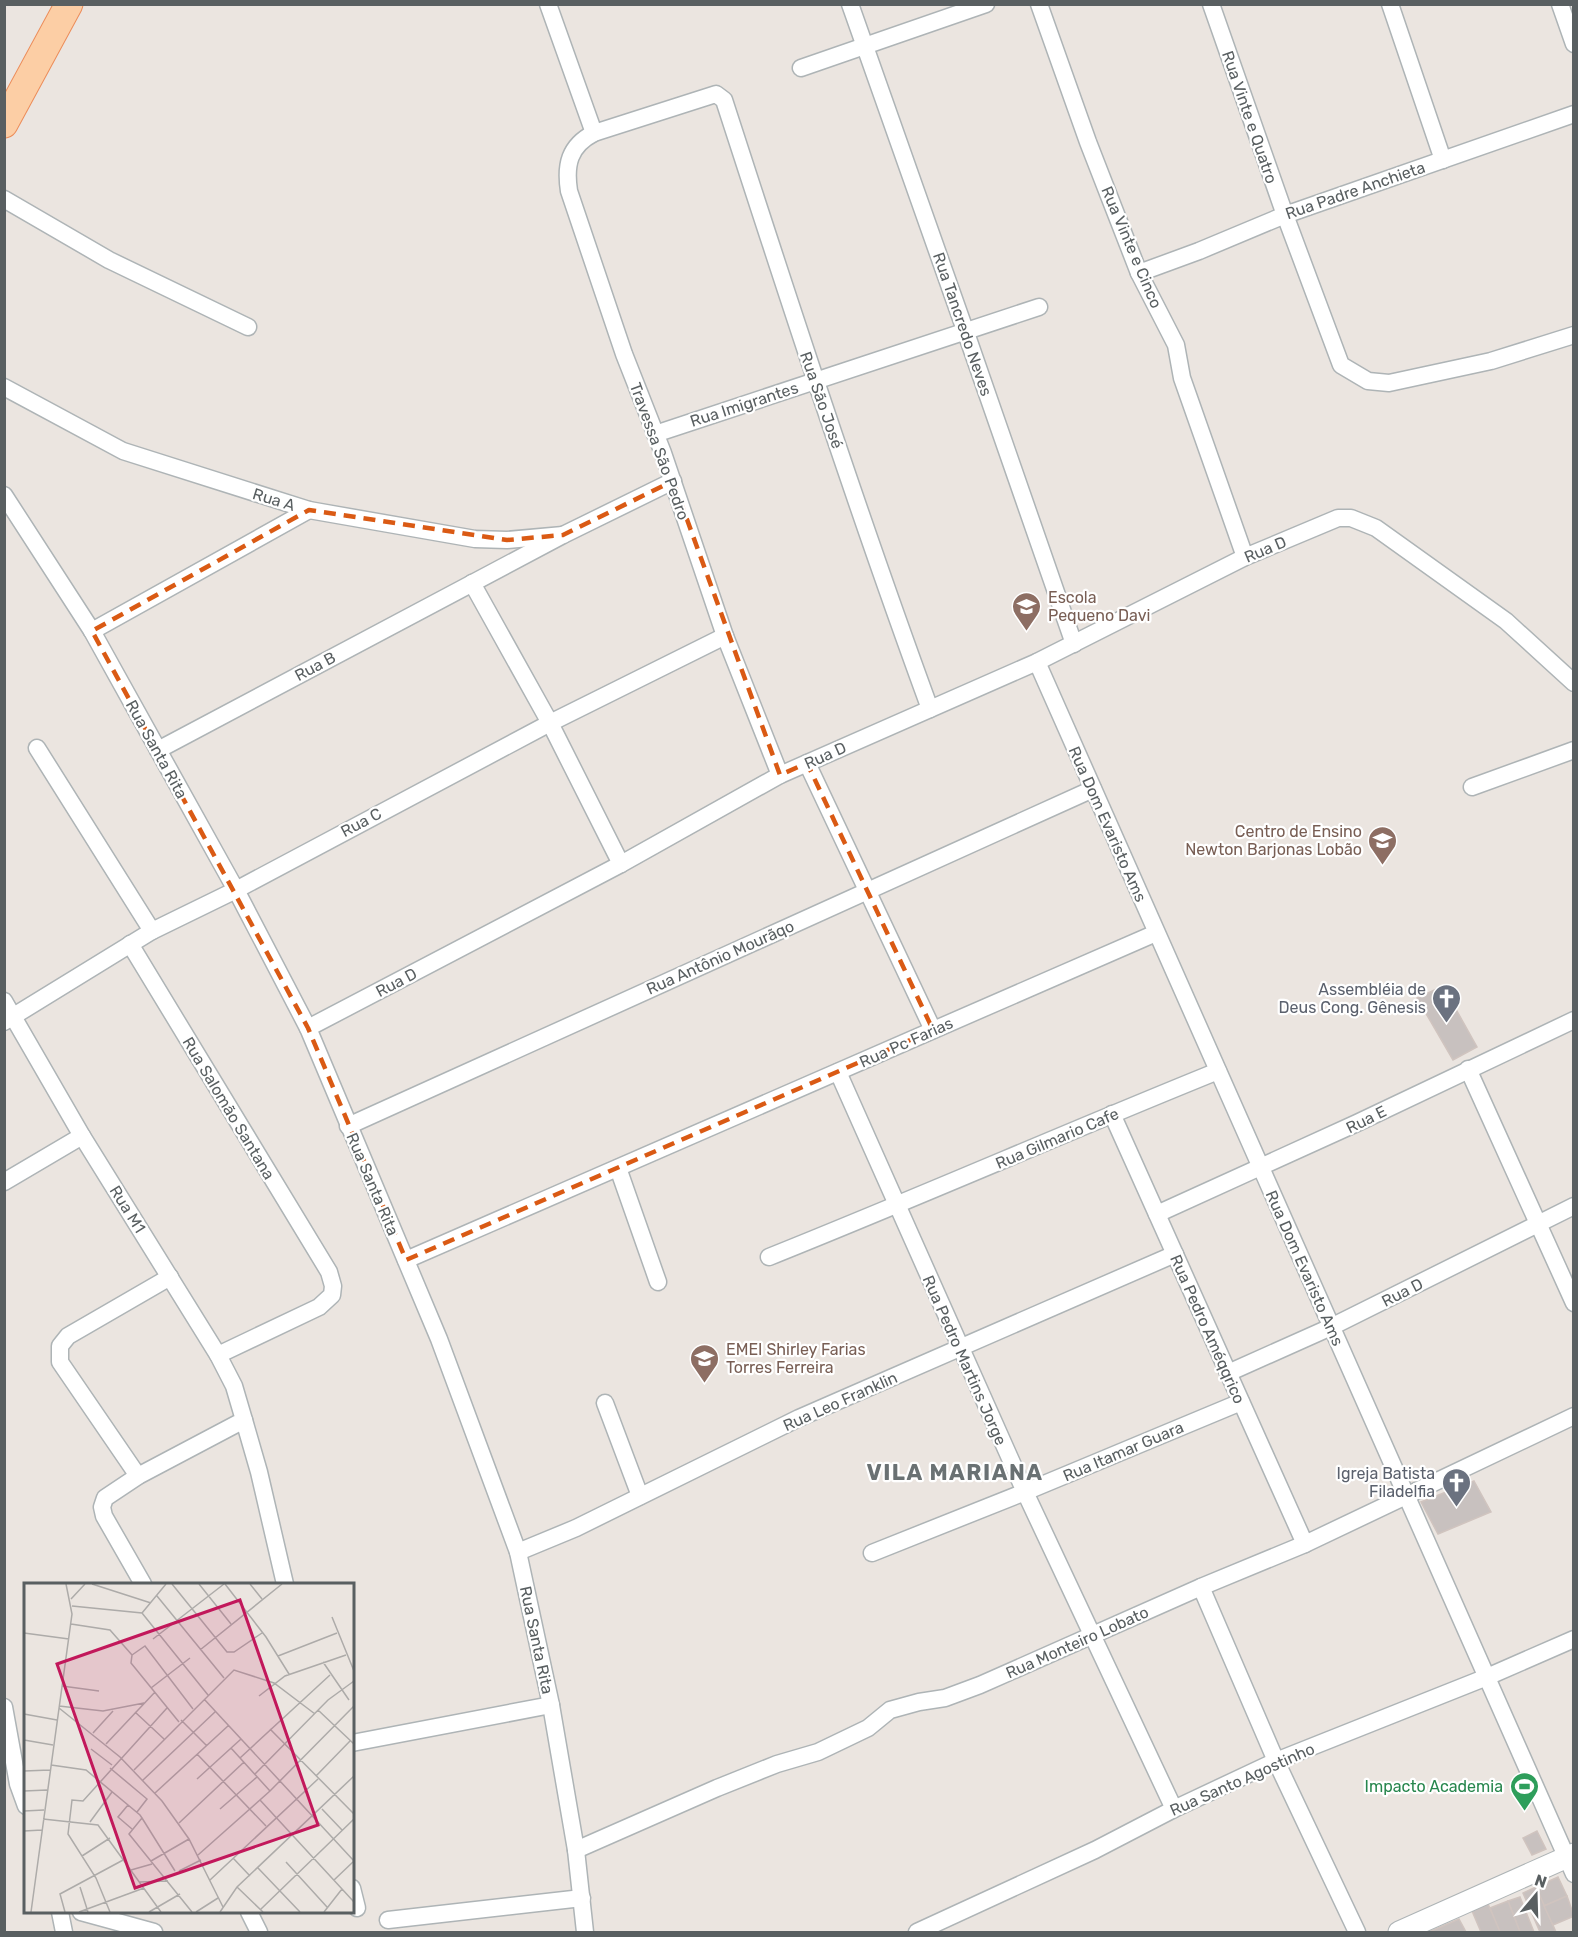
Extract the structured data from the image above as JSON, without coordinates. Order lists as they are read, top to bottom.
{
  "streets": {
    "street": [
      "Rua Vinte e Quatro",
      "Rua Padre Anchieta",
      "Rua Vinte e Cinco",
      "Rua Tancredo Neves",
      "Rua São José",
      "Rua Imigrantes",
      "Travessa São Pedro",
      "Rua A",
      "Rua D",
      "Rua B",
      "Rua Santa Rita",
      "Rua C",
      "Rua Dom Evaristo Ams",
      "Rua Antônio Mourãqo",
      "Rua Pc Farias",
      "Rua Salomão Santana",
      "Rua E",
      "Rua Gilmario Cafe",
      "Rua M1",
      "Rua Pedro Améqqrico",
      "Rua Pedro Martins Jorge",
      "Rua Leo Franklin",
      "Rua Itamar Guara",
      "Rua Monteiro Lobato",
      "Rua Santo Agostinho"
    ]
  },
  "crossings": [
    ["Rua Vinte e Quatro", "Rua Padre Anchieta"],
    ["Rua Padre Anchieta", "Rua Vinte e Cinco"],
    ["Rua Vinte e Cinco", "Rua D"],
    ["Rua Tancredo Neves", "Rua Imigrantes"],
    ["Rua Tancredo Neves", "Rua D"],
    ["Rua São José", "Rua Imigrantes"],
    ["Rua São José", "Travessa São Pedro"],
    ["Rua São José", "Rua D"],
    ["Rua Imigrantes", "Travessa São Pedro"],
    ["Travessa São Pedro", "Rua A"],
    ["Travessa São Pedro", "Rua D"],
    ["Travessa São Pedro", "Rua C"],
    ["Rua A", "Rua B"],
    ["Rua D", "Rua Santa Rita"],
    ["Rua D", "Rua Dom Evaristo Ams"],
    ["Rua D", "Rua Pedro Améqqrico"],
    ["Rua B", "Rua Santa Rita"],
    ["Rua Santa Rita", "Rua C"],
    ["Rua Santa Rita", "Rua Antônio Mourãqo"],
    ["Rua Santa Rita", "Rua Pc Farias"],
    ["Rua Santa Rita", "Rua Leo Franklin"],
    ["Rua Santa Rita", "Rua Monteiro Lobato"],
    ["Rua C", "Rua Salomão Santana"],
    ["Rua C", "Rua M1"],
    ["Rua Dom Evaristo Ams", "Rua Antônio Mourãqo"],
    ["Rua Dom Evaristo Ams", "Rua Pc Farias"],
    ["Rua Dom Evaristo Ams", "Rua E"],
    ["Rua Dom Evaristo Ams", "Rua Gilmario Cafe"],
    ["Rua Dom Evaristo Ams", "Rua Monteiro Lobato"],
    ["Rua Dom Evaristo Ams", "Rua Santo Agostinho"],
    ["Rua Pc Farias", "Rua Pedro Martins Jorge"],
    ["Rua Salomão Santana", "Rua M1"],
    ["Rua E", "Rua Pedro Améqqrico"],
    ["Rua Gilmario Cafe", "Rua Pedro Améqqrico"],
    ["Rua Gilmario Cafe", "Rua Pedro Martins Jorge"],
    ["Rua Pedro Améqqrico", "Rua Leo Franklin"],
    ["Rua Pedro Améqqrico", "Rua Itamar Guara"],
    ["Rua Pedro Améqqrico", "Rua Monteiro Lobato"],
    ["Rua Pedro Martins Jorge", "Rua Leo Franklin"],
    ["Rua Pedro Martins Jorge", "Rua Itamar Guara"],
    ["Rua Pedro Martins Jorge", "Rua Monteiro Lobato"],
    ["Rua Pedro Martins Jorge", "Rua Santo Agostinho"]
  ],
  "districts": ["VILA MARIANA"],
  "places": {
    "school or university": ["Escola Pequeno Davi", "Centro de Ensino Newton Barjonas Lobão", "EMEI Shirley Farias Torres Ferreira"],
    "church": ["Assembléia de Deus Cong. Gênesis", "Igreja Batista Filadelfia"],
    "sports": ["Impacto Academia"]
  },
  "north": "top"
}
